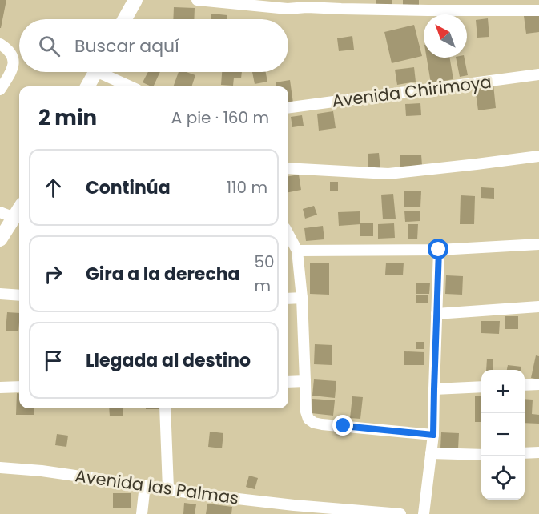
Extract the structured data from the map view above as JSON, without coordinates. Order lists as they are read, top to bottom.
{
  "streets": {
    "street": ["Avenida Chirimoya", "Avenida las Palmas"]
  },
  "north": "top left",
  "page": {
    "search": "Buscar aquí",
    "heading": ["2 min", "A pie · 160 m"],
    "list": [
      ["Continúa", "110 m"],
      ["Gira a la derecha", "50 m"],
      "Llegada al destino"
    ],
    "map_buttons": ["+", "−"]
  }
}
